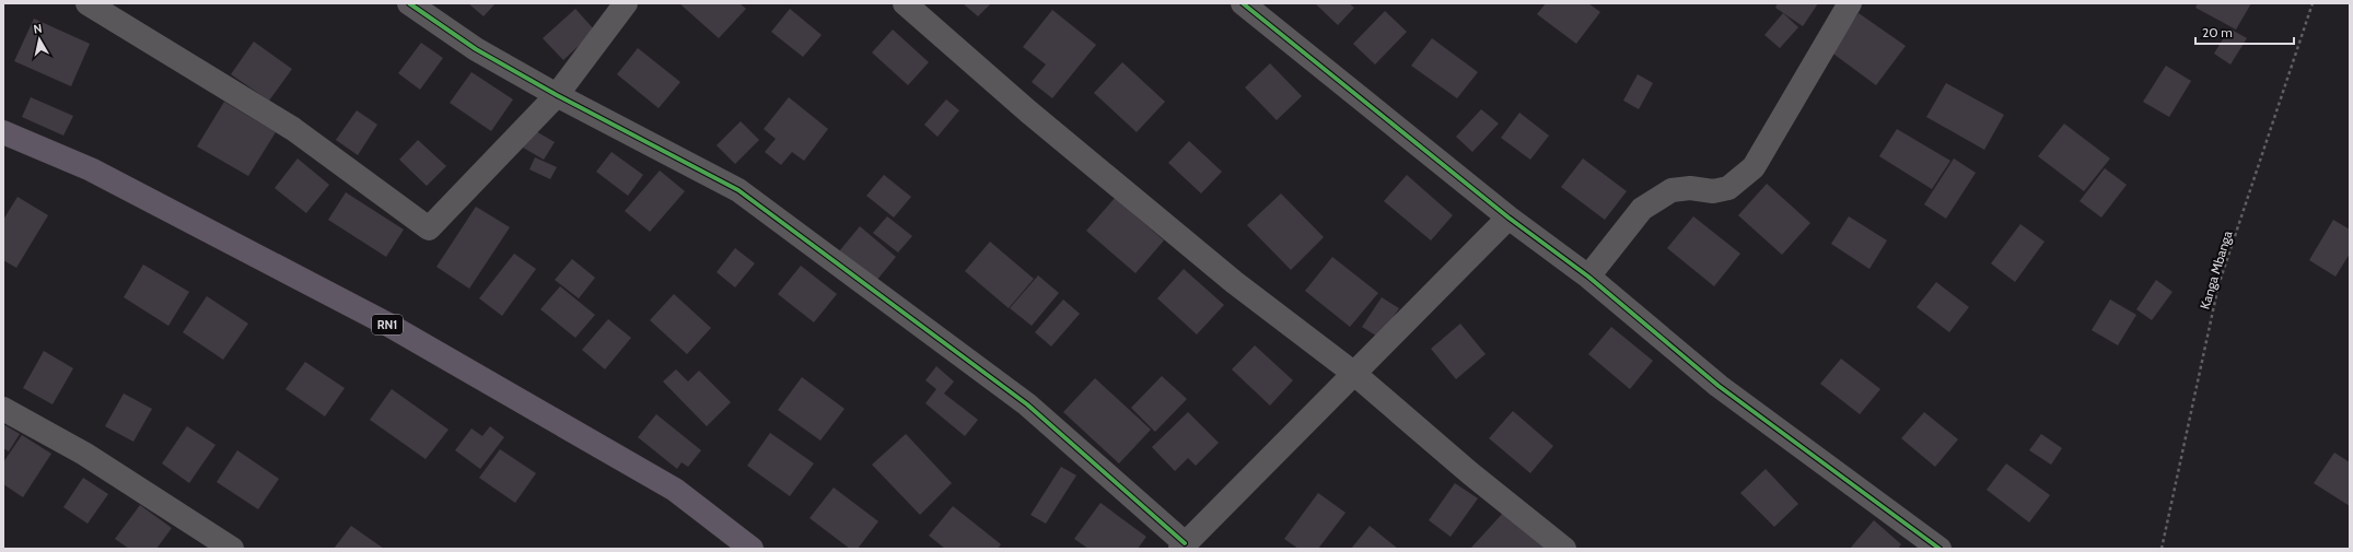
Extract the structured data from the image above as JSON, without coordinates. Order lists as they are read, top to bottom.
{
  "streets": {
    "highway": ["RN1"],
    "path": ["Kanga Mbanga"]
  },
  "scale_bar": "20 m",
  "north": "top"
}
